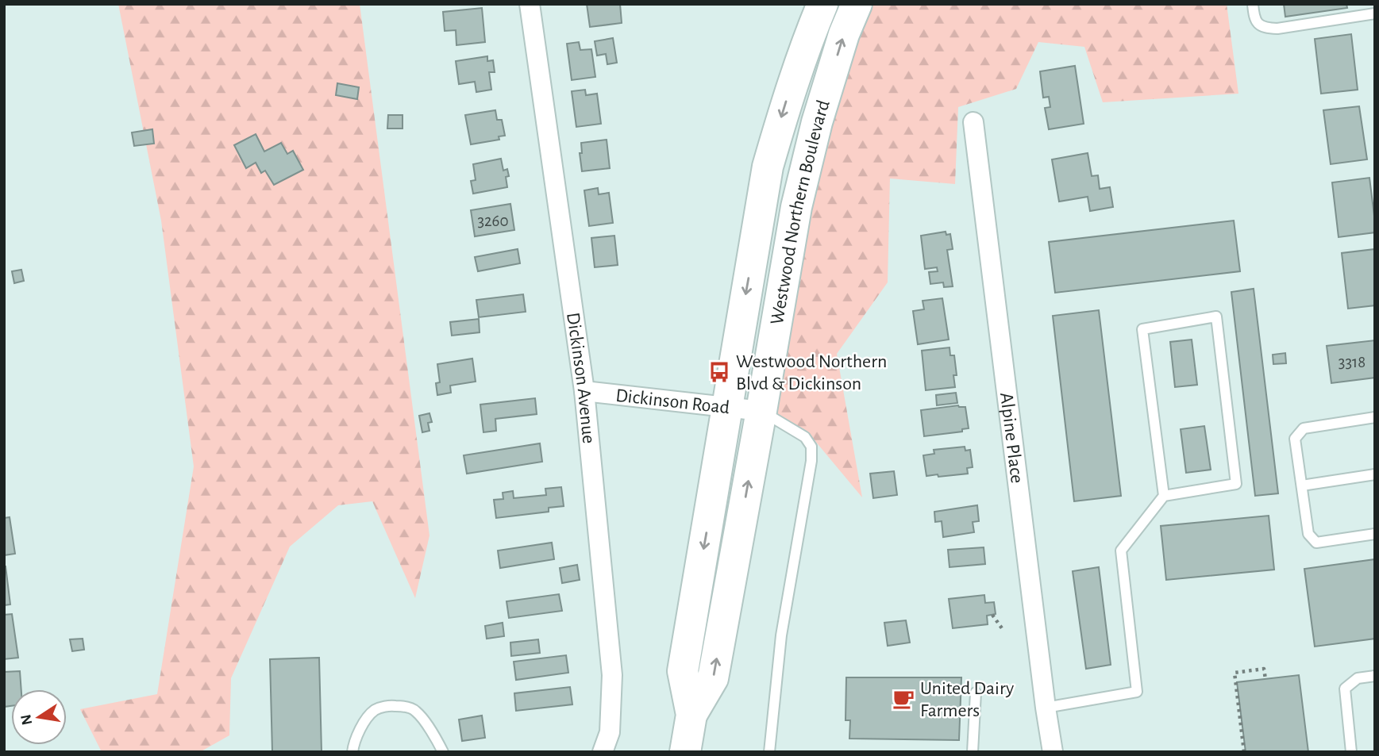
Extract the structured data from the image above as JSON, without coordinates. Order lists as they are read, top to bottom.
{
  "streets": {
    "main road": ["Westwood Northern Boulevard"],
    "street": ["Dickinson Avenue", "Dickinson Road", "Alpine Place"]
  },
  "crossings": [
    ["Westwood Northern Boulevard", "Dickinson Road"],
    ["Dickinson Avenue", "Dickinson Road"]
  ],
  "places": {
    "bus stop": ["Westwood Northern Blvd & Dickinson"],
    "cafe": ["United Dairy Farmers"]
  },
  "house_numbers": ["3260", "3318"],
  "north": "left"
}
